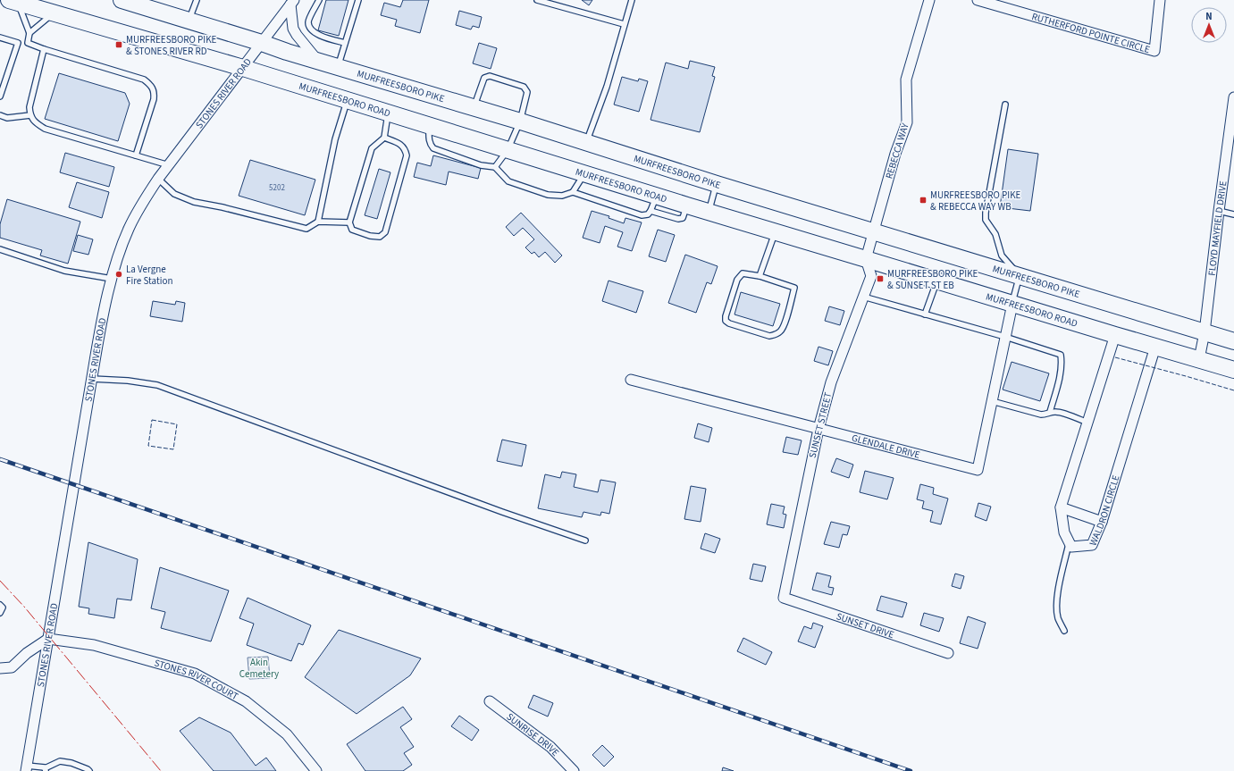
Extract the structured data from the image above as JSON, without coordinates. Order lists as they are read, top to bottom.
{
  "streets": {
    "main road": ["MURFREESBORO PIKE", "MURFREESBORO ROAD"],
    "street": [
      "RUTHERFORD POINTE CIRCLE",
      "STONES RIVER ROAD",
      "REBECCA WAY",
      "FLOYD MAYFIELD DRIVE",
      "SUNSET STREET",
      "GLENDALE DRIVE",
      "WALDRON CIRCLE",
      "SUNSET DRIVE",
      "STONES RIVER COURT",
      "SUNRISE DRIVE"
    ]
  },
  "crossings": [
    ["MURFREESBORO PIKE", "STONES RIVER ROAD"],
    ["MURFREESBORO PIKE", "REBECCA WAY"],
    ["MURFREESBORO PIKE", "FLOYD MAYFIELD DRIVE"],
    ["STONES RIVER ROAD", "MURFREESBORO ROAD"],
    ["STONES RIVER ROAD", "STONES RIVER COURT"],
    ["MURFREESBORO ROAD", "REBECCA WAY"],
    ["MURFREESBORO ROAD", "FLOYD MAYFIELD DRIVE"],
    ["MURFREESBORO ROAD", "SUNSET STREET"],
    ["MURFREESBORO ROAD", "GLENDALE DRIVE"],
    ["MURFREESBORO ROAD", "WALDRON CIRCLE"],
    ["REBECCA WAY", "SUNSET STREET"],
    ["SUNSET STREET", "GLENDALE DRIVE"],
    ["SUNSET STREET", "SUNSET DRIVE"]
  ],
  "parks": ["Akin Cemetery"],
  "places": {
    "transit": ["MURFREESBORO PIKE & STONES RIVER RD", "MURFREESBORO PIKE & REBECCA WAY WB", "MURFREESBORO PIKE & SUNSET ST EB"],
    "other": ["La Vergne Fire Station"]
  },
  "house_numbers": ["5202"],
  "north": "top"
}
